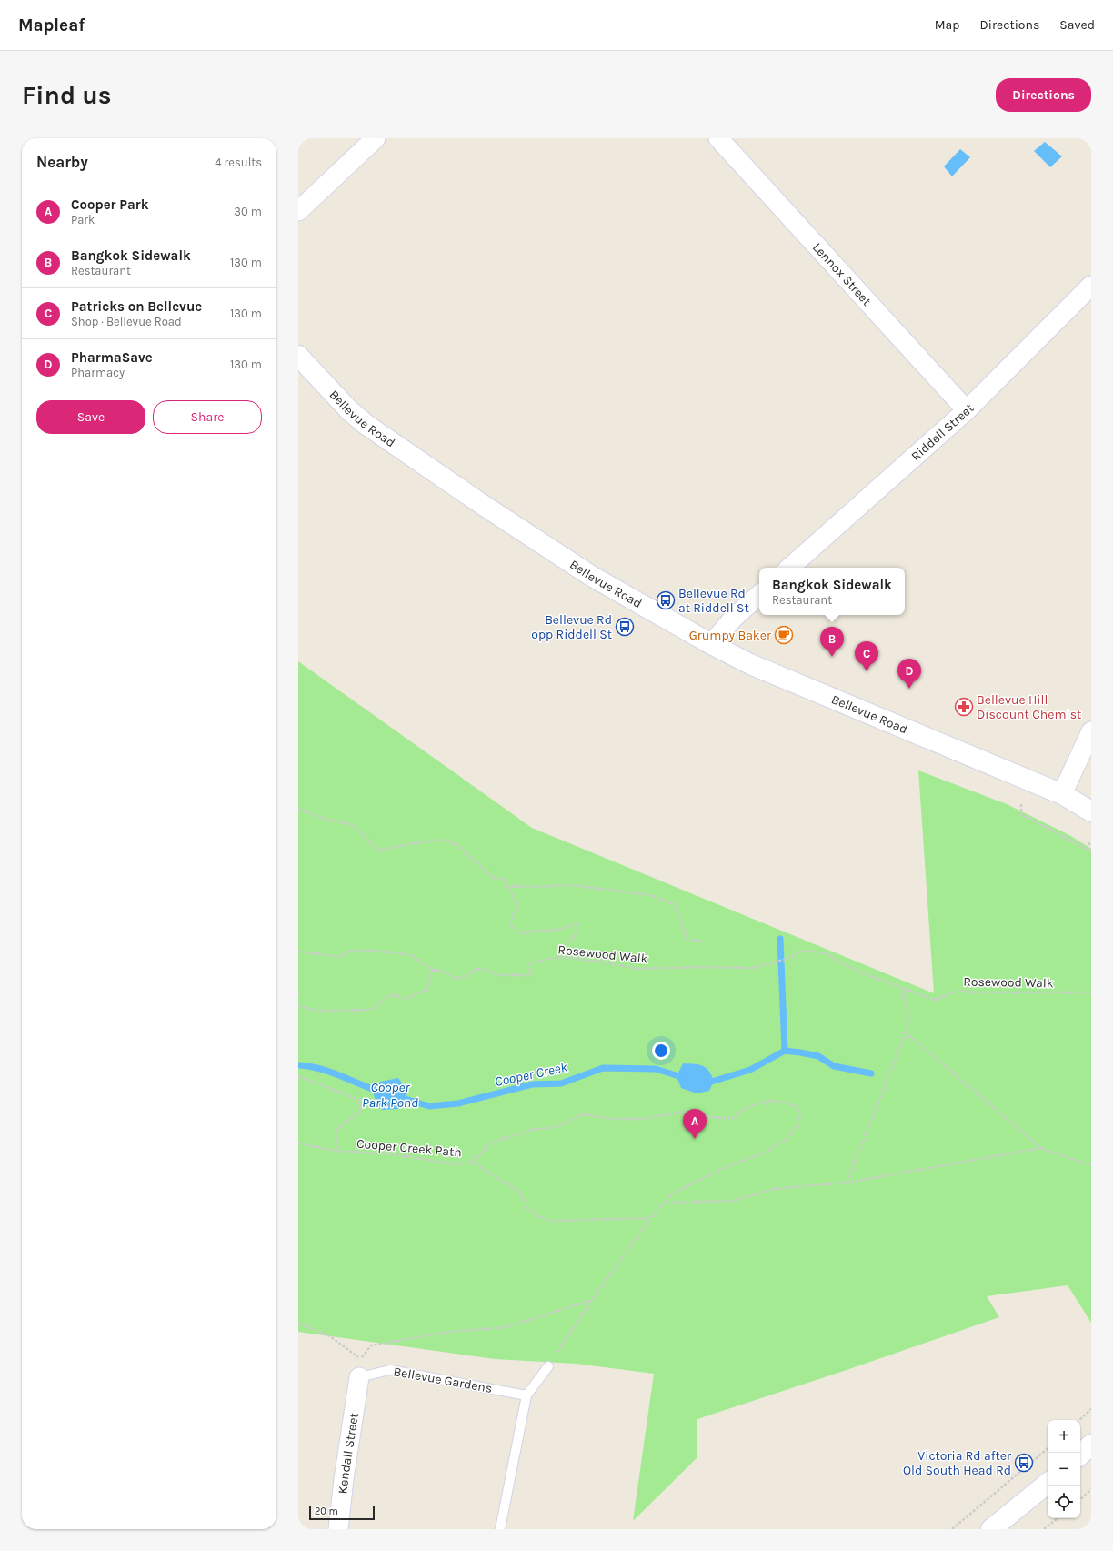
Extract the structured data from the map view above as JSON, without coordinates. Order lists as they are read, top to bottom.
{
  "streets": {
    "street": [
      "Lennox Street",
      "Bellevue Road",
      "Riddell Street",
      "Kendall Street"
    ],
    "lane": ["Bellevue Gardens"],
    "path": ["Rosewood Walk", "Cooper Creek Path"]
  },
  "crossings": [
    ["Lennox Street", "Riddell Street"],
    ["Bellevue Gardens", "Kendall Street"]
  ],
  "water": ["Cooper Creek", "Cooper Park Pond"],
  "places": {
    "bus stop": ["Bellevue Rd at Riddell St", "Bellevue Rd opp Riddell St", "Victoria Rd after Old South Head Rd"],
    "cafe": ["Grumpy Baker"],
    "pharmacy": ["Bellevue Hill Discount Chemist"]
  },
  "scale_bar": "20 m",
  "page": {
    "header": "Mapleaf",
    "nav": ["Map", "Directions", "Saved"],
    "buttons": [
      "Directions",
      ["Save", "Share"]
    ],
    "title": "Find us",
    "heading": ["Nearby", "4 results"],
    "list": [
      {
        "mark": "A",
        "name": "Cooper Park",
        "note": "Park",
        "value": "30 m"
      },
      {
        "mark": "B",
        "name": "Bangkok Sidewalk",
        "note": "Restaurant",
        "value": "130 m"
      },
      {
        "mark": "C",
        "name": "Patricks on Bellevue",
        "note": "Shop · Bellevue Road",
        "value": "130 m"
      },
      {
        "mark": "D",
        "name": "PharmaSave",
        "note": "Pharmacy",
        "value": "130 m"
      }
    ],
    "popup": ["Bangkok Sidewalk", "Restaurant"],
    "pins": [
      "B",
      "C",
      "D",
      "A"
    ],
    "map_buttons": ["+", "−"],
    "scale": "20 m"
  }
}
